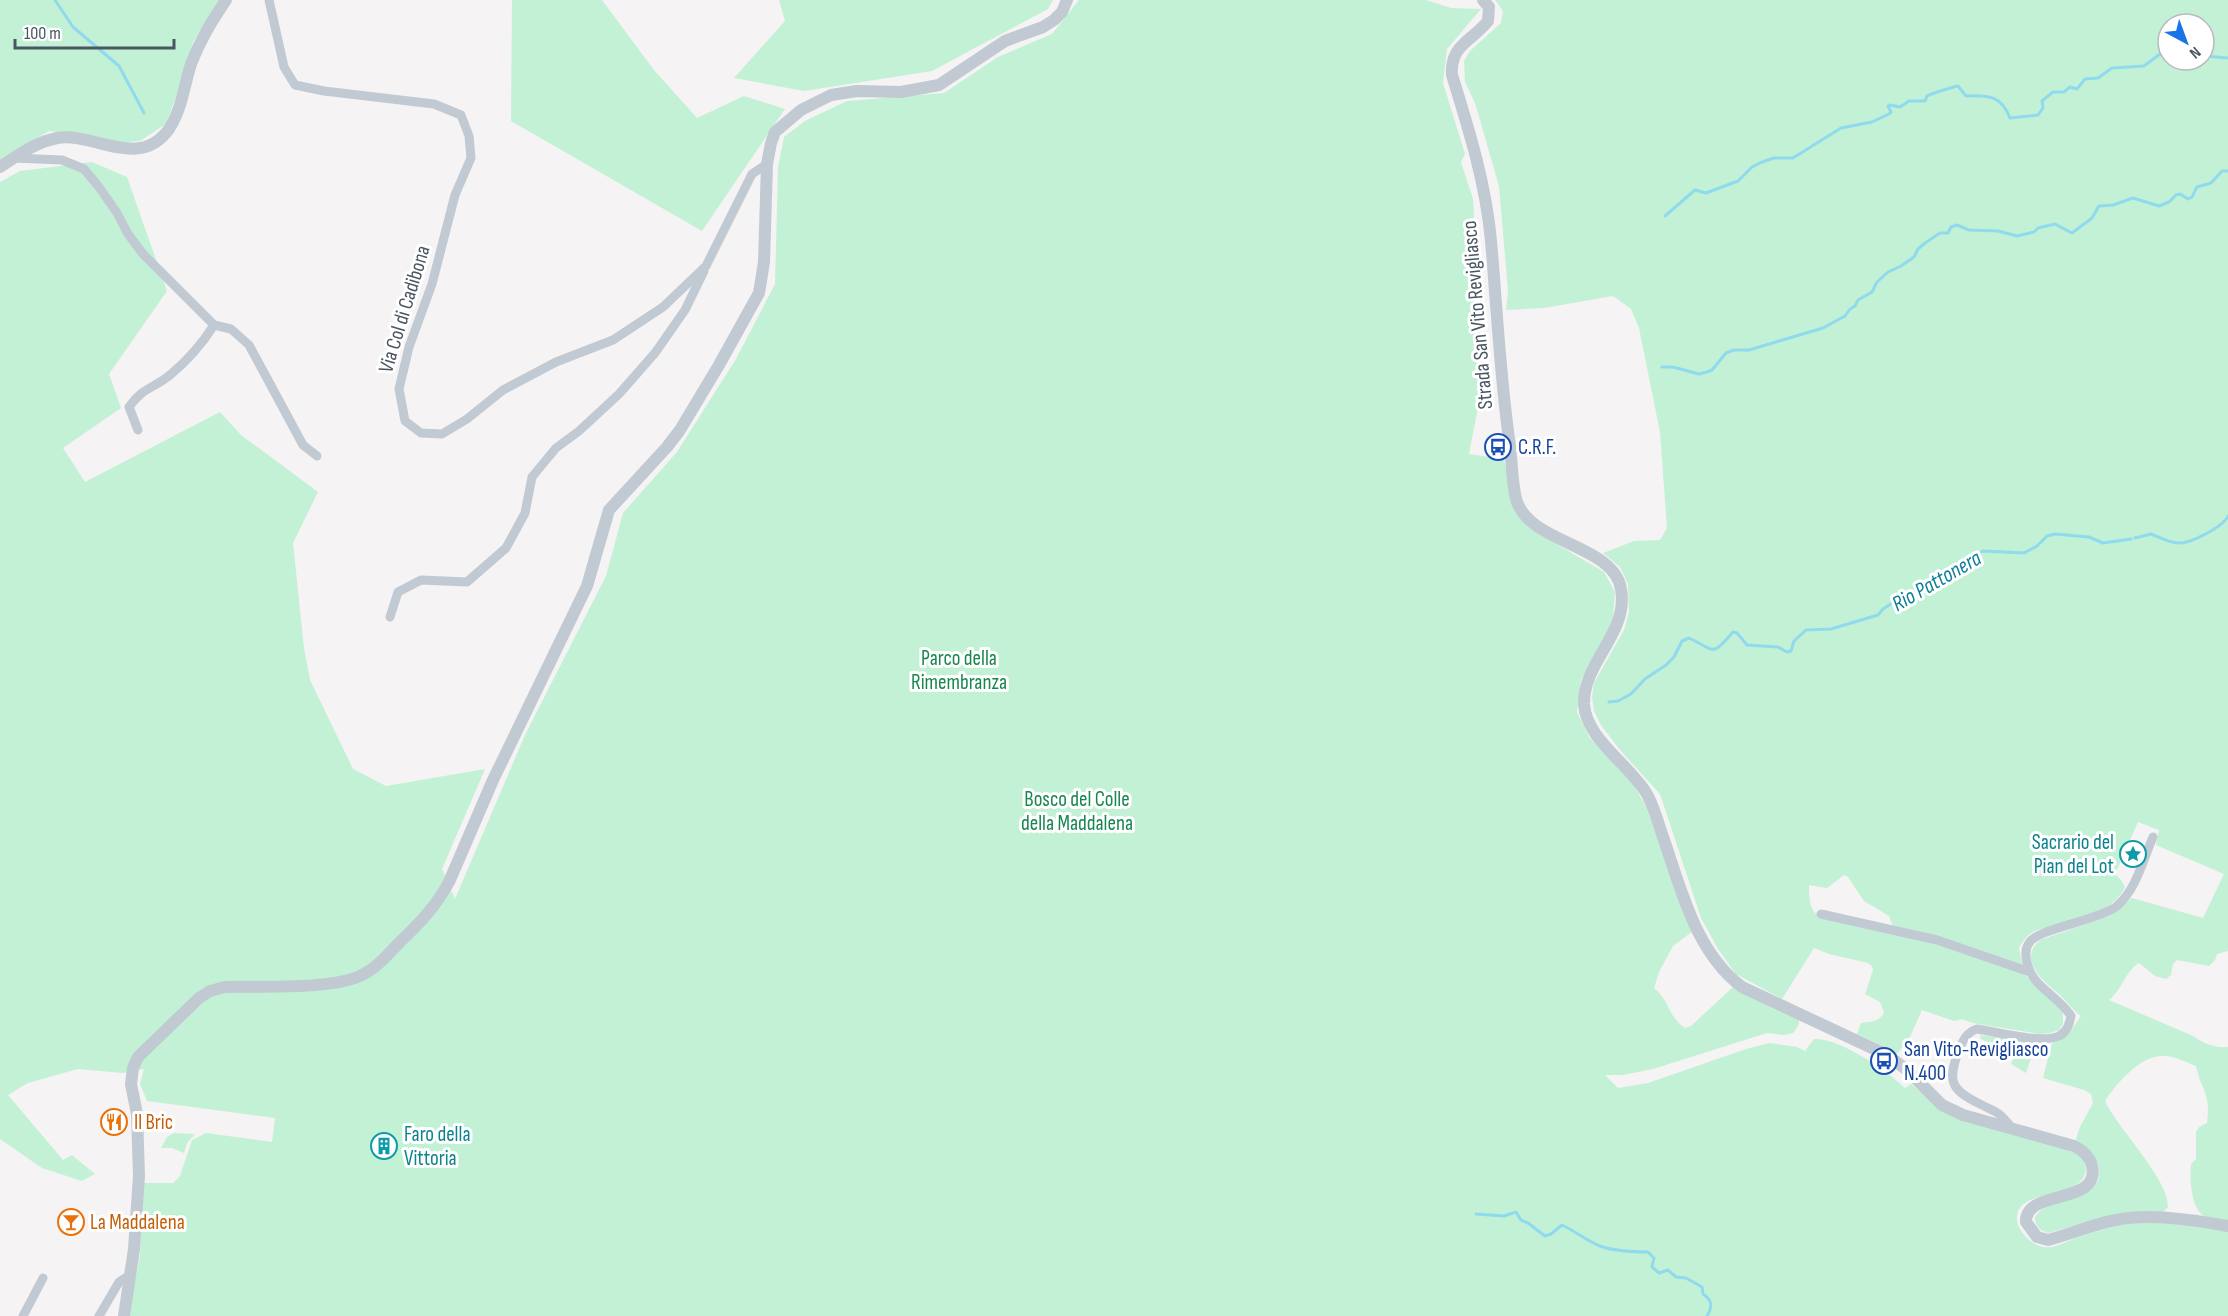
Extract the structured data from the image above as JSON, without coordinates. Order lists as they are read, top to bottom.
{
  "streets": {
    "street": ["Via Col di Cadibona", "Strada San Vito Revigliasco"]
  },
  "water": ["Rio Pattonera"],
  "parks": ["Parco della Rimembranza", "Bosco del Colle della Maddalena"],
  "places": {
    "bus stop": ["C.R.F.", "San Vito-Revigliasco N.400"],
    "place": ["Sacrario del Pian del Lot"],
    "restaurant": ["Il Bric"],
    "building": ["Faro della Vittoria"],
    "bar": ["La Maddalena"]
  },
  "scale_bar": "100 m",
  "north": "bottom right"
}
